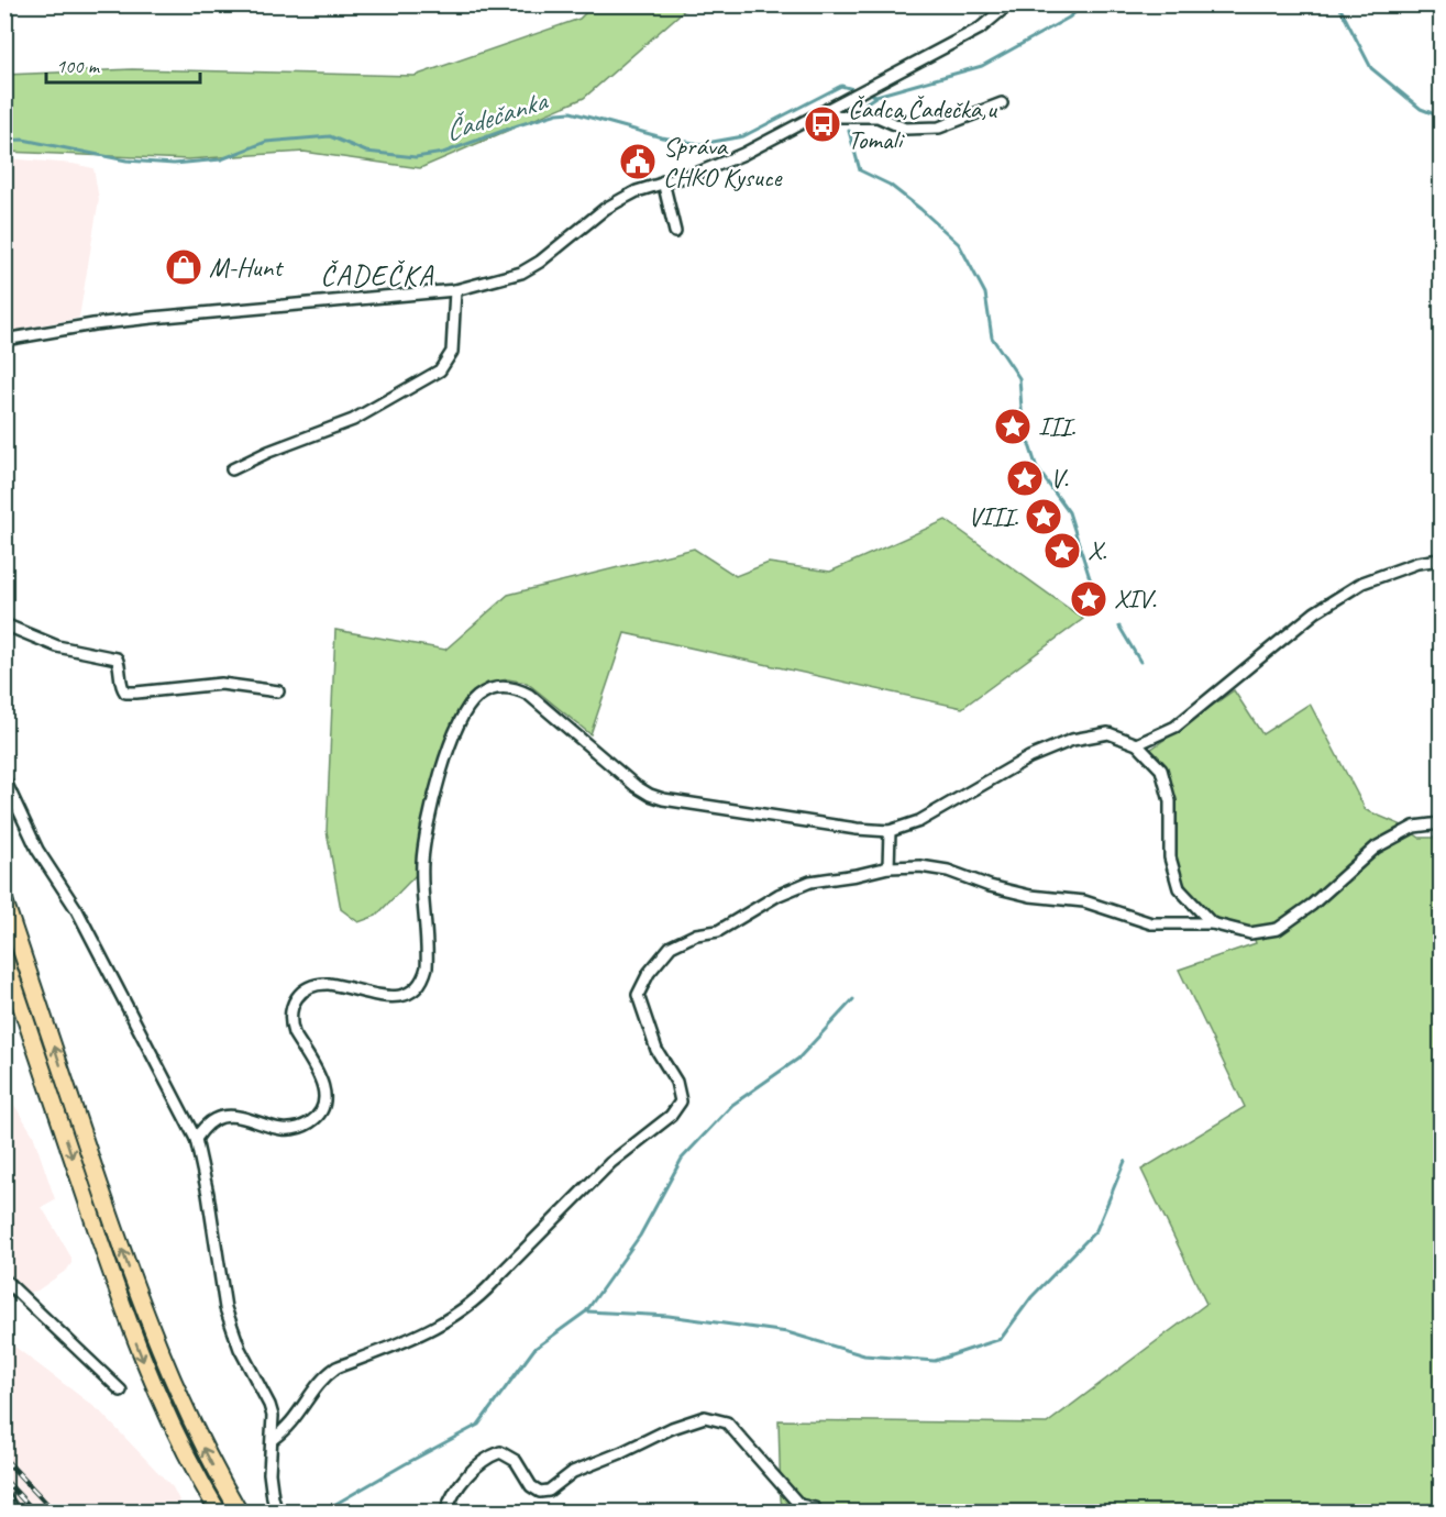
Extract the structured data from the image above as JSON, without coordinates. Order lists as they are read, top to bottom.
{
  "districts": ["ČADEČKA"],
  "water": ["Čadečanka"],
  "places": {
    "bus stop": ["Čadca,Čadečka,u Tomali"],
    "public building": ["Správa CHKO Kysuce"],
    "shop": ["M-Hunt"],
    "place": [
      "III.",
      "V.",
      "VIII.",
      "X.",
      "XIV."
    ]
  },
  "scale_bar": "100 m"
}
